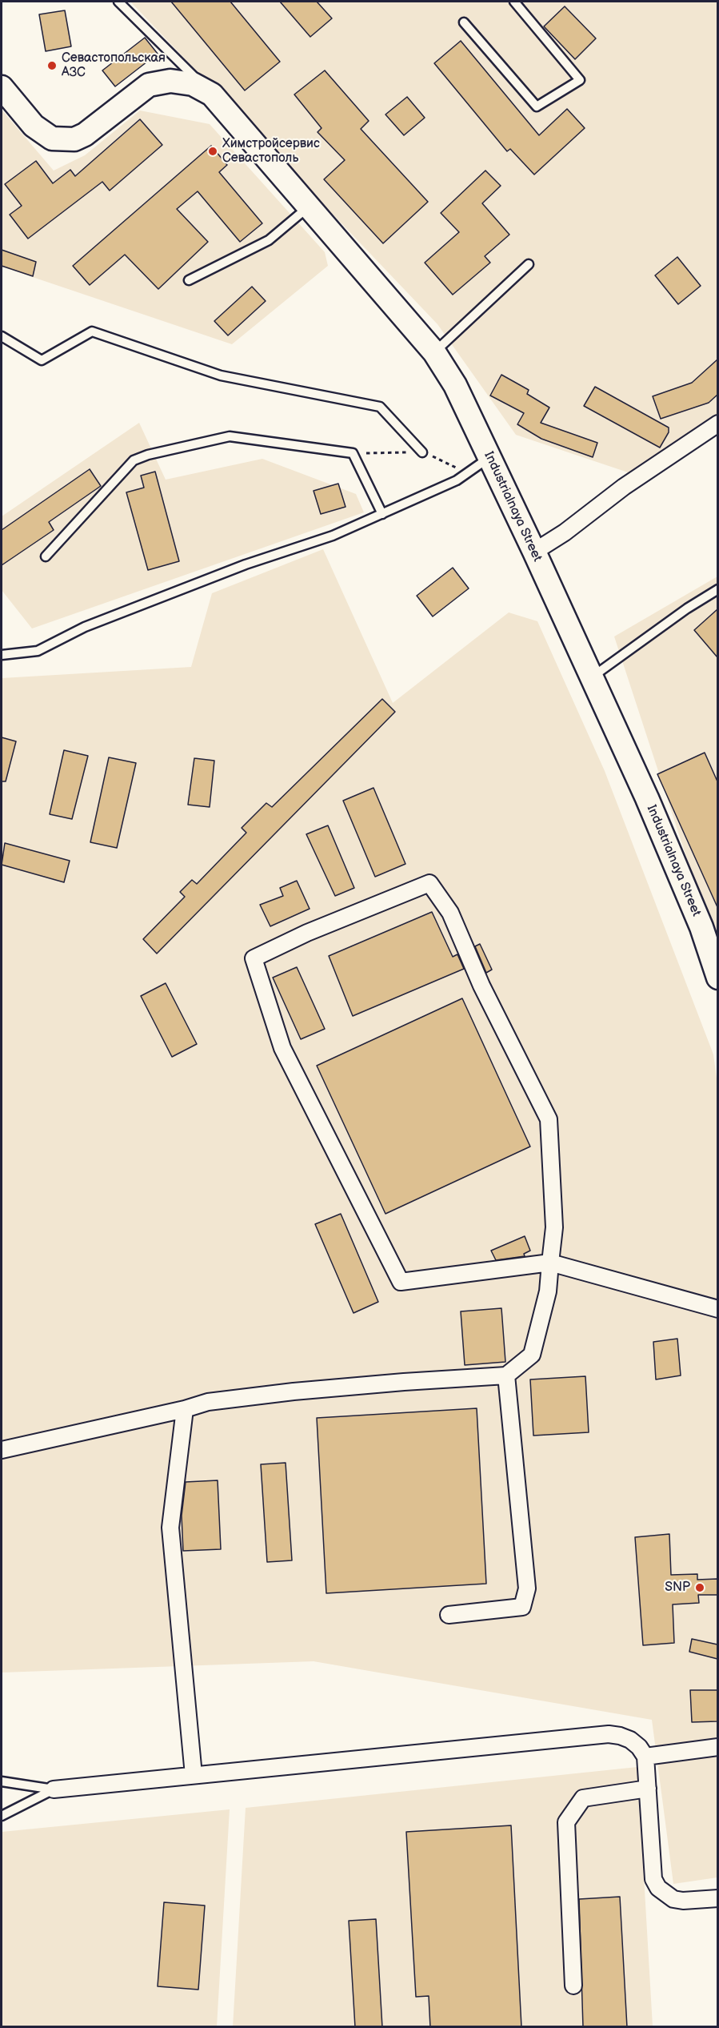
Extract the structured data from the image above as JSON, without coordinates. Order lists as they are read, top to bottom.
{
  "streets": {
    "main road": ["Industrialnaya Street"]
  },
  "places": ["Севастопольская АЗС", "Химстройсервис Севастополь", "SNP"]
}
